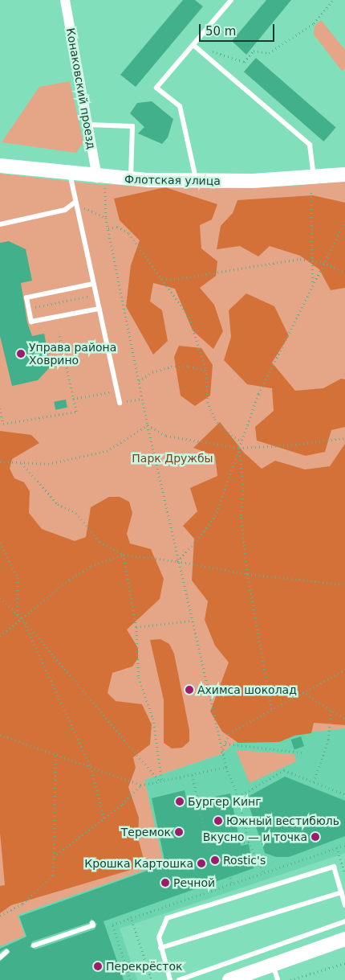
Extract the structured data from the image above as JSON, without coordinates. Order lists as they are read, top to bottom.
{
  "streets": {
    "street": ["Конаковский проезд", "Флотская улица"]
  },
  "crossings": [
    ["Конаковский проезд", "Флотская улица"]
  ],
  "parks": ["Парк Дружбы"],
  "places": [
    "Управа района Ховрино",
    "Ахимса шоколад",
    "Бургер Кинг",
    "Южный вестибюль",
    "Теремок",
    "Вкусно — и точка",
    "Rostic's",
    "Крошка Картошка",
    "Речной",
    "Перекрёсток"
  ],
  "scale_bar": "50 m"
}
